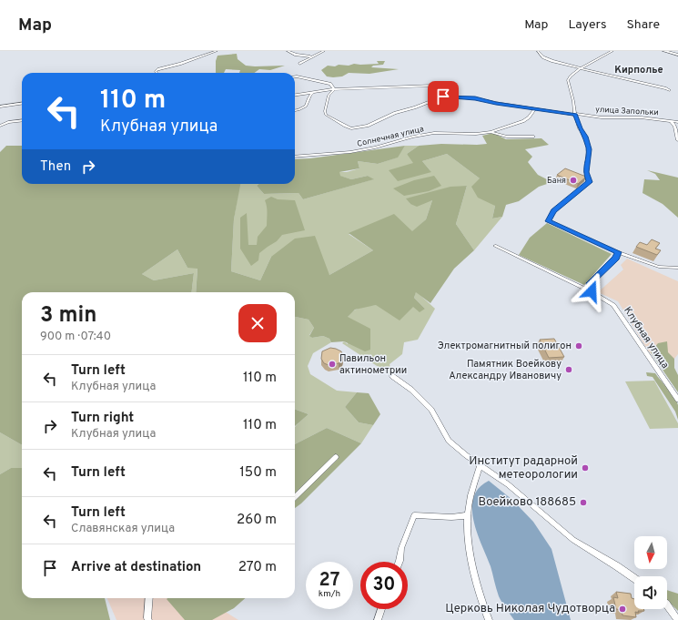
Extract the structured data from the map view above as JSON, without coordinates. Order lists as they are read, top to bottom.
{
  "streets": {
    "street": ["улица Запольки", "Солнечная улица", "Клубная улица"]
  },
  "crossings": [
    ["улица Запольки", "Солнечная улица"]
  ],
  "districts": ["Кирполье"],
  "places": [
    "Баня",
    "Электромагнитный полигон",
    "Павильон актинометрии",
    "Памятник Воейкову Александру Ивановичу",
    "Институт радарной метеорологии",
    "Воейково 188685",
    "Церковь Николая Чудотворца"
  ],
  "north": "bottom",
  "page": {
    "header": "Map",
    "nav": ["Map", "Layers", "Share"],
    "turn": ["110 m", "Клубная улица"],
    "then": "Then",
    "heading": ["3 min", "900 m · 07:40"],
    "list": [
      {
        "name": "Turn left",
        "note": "Клубная улица",
        "value": "110 m"
      },
      {
        "name": "Turn right",
        "note": "Клубная улица",
        "value": "110 m"
      },
      {
        "name": "Turn left",
        "value": "150 m"
      },
      {
        "name": "Turn left",
        "note": "Славянская улица",
        "value": "260 m"
      },
      {
        "name": "Arrive at destination",
        "value": "270 m"
      }
    ],
    "speed": "27 km/h",
    "limit": "30"
  }
}
